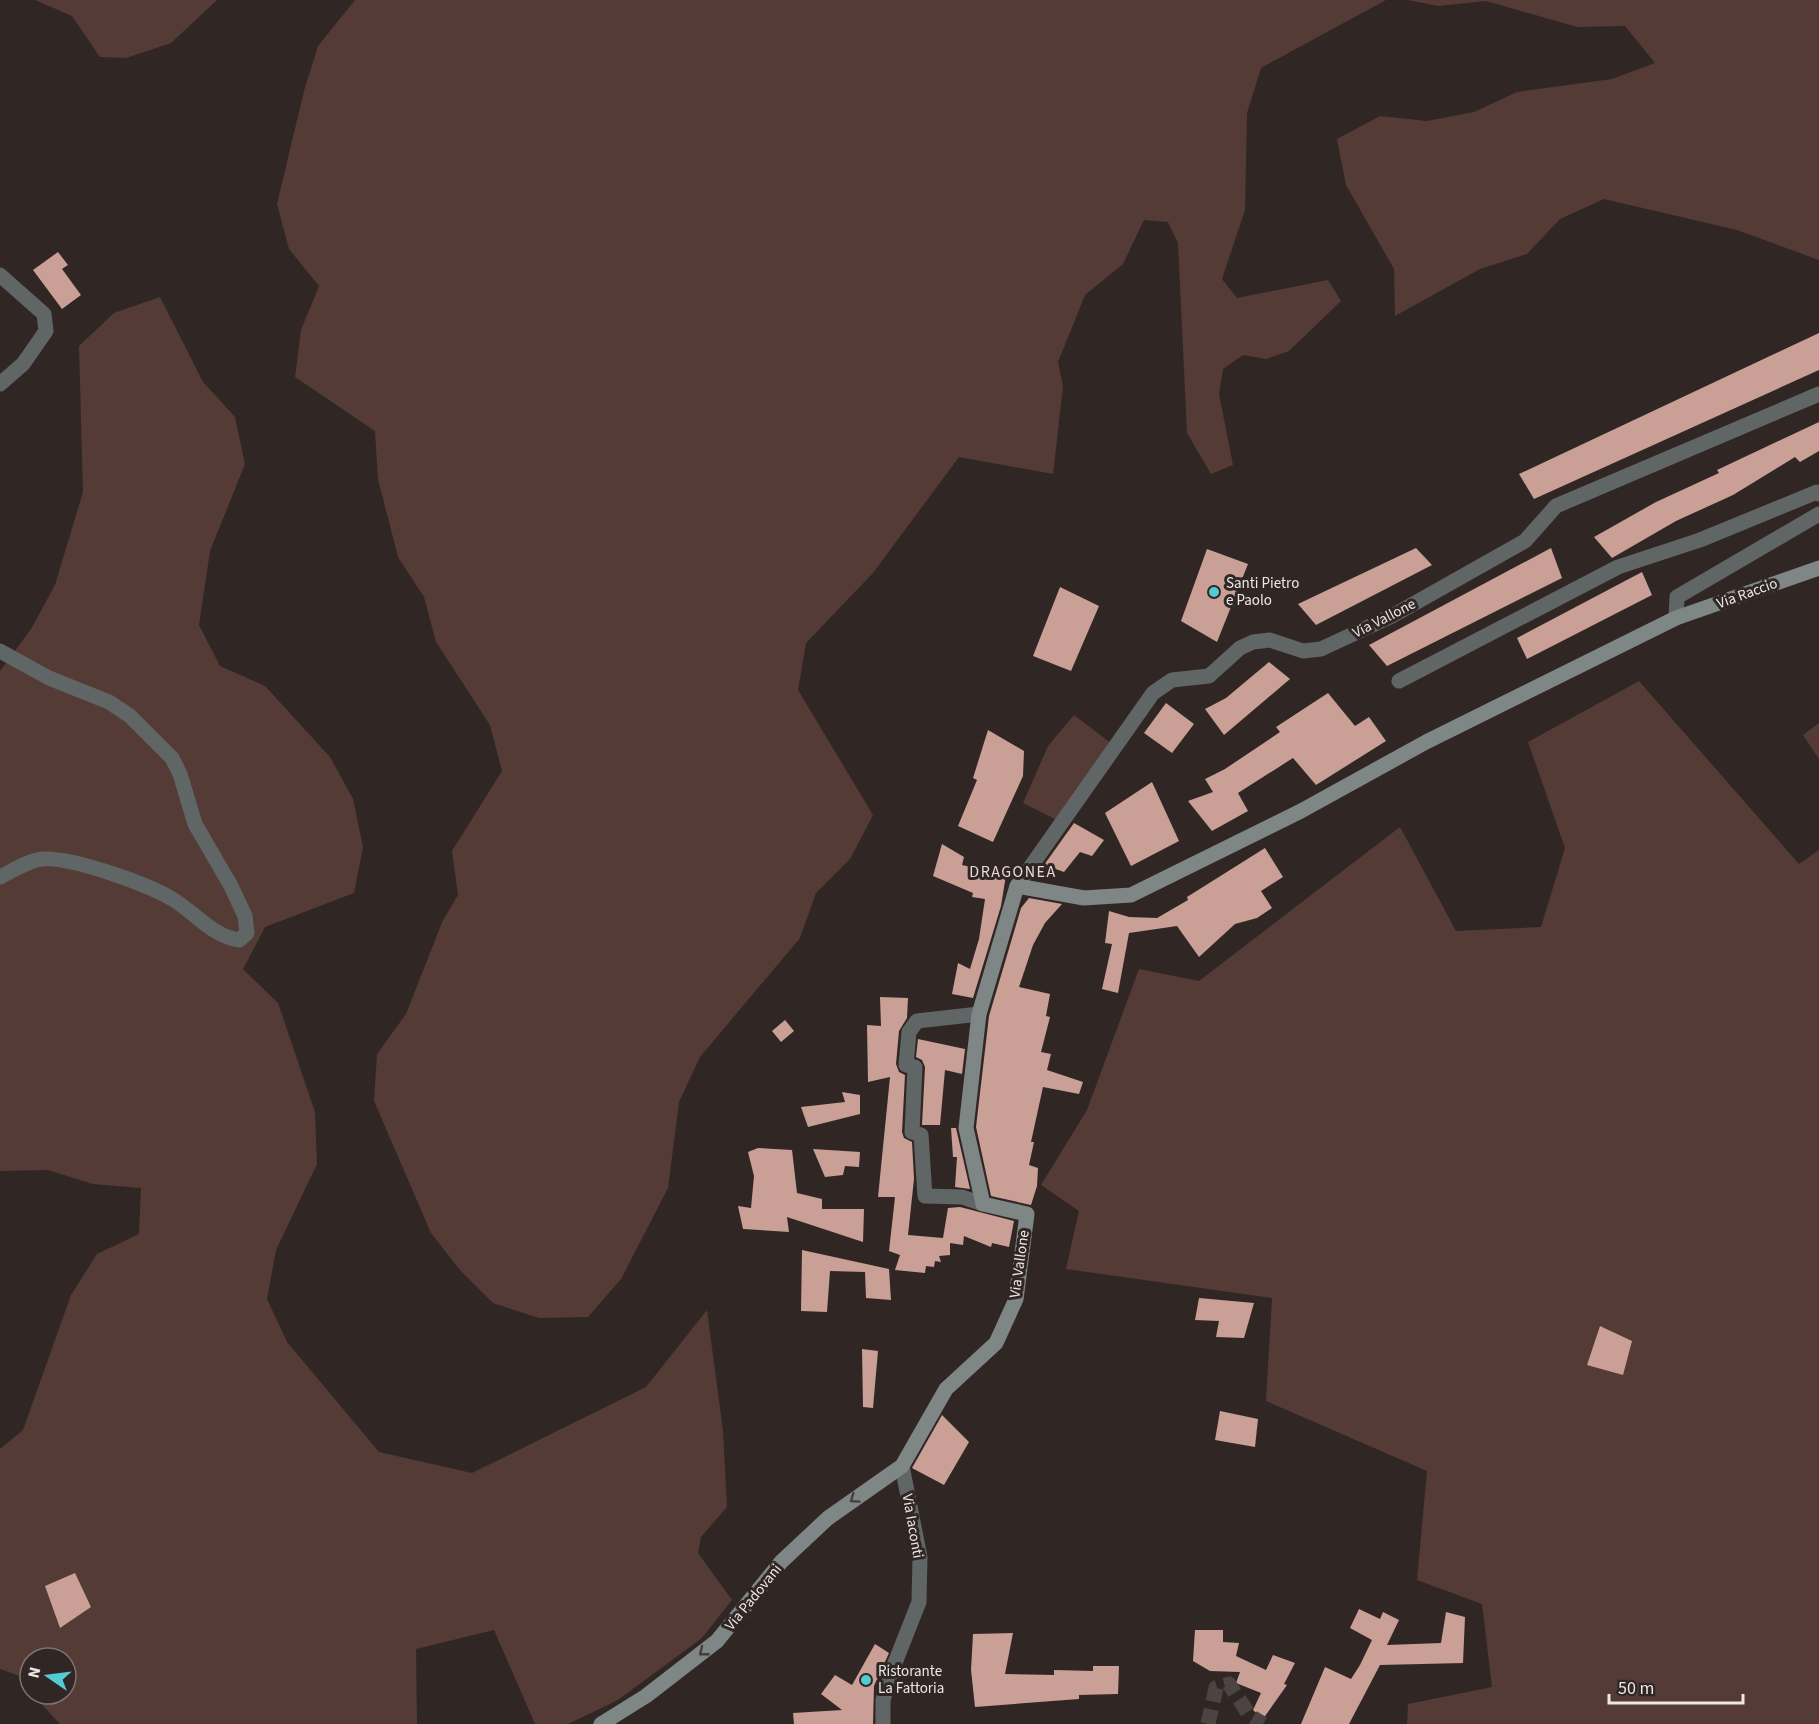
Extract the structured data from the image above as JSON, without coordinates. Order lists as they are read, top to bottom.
{
  "streets": {
    "street": [
      "Via Raccio",
      "Via Vallone",
      "Via Iaconti",
      "Via Padovani"
    ]
  },
  "crossings": [
    ["Via Vallone", "Via Iaconti"],
    ["Via Vallone", "Via Padovani"],
    ["Via Iaconti", "Via Padovani"]
  ],
  "one_way": ["Via Padovani"],
  "districts": ["DRAGONEA"],
  "places": ["Santi Pietro e Paolo", "Ristorante La Fattoria"],
  "scale_bar": "50 m",
  "north": "left"
}
